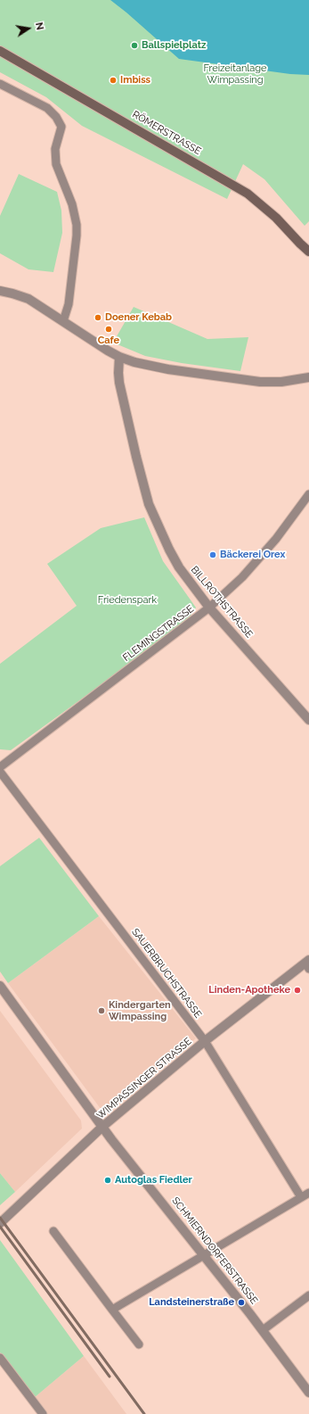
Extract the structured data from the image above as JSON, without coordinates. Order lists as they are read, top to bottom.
{
  "streets": {
    "main road": ["RÖMERSTRASSE"],
    "street": [
      "BILLROTHSTRASSE",
      "FLEMINGSTRASSE",
      "SAUERBRUCHSTRASSE",
      "WIMPASSINGER STRASSE",
      "SCHMIERNDORFERSTRASSE"
    ]
  },
  "crossings": [
    ["BILLROTHSTRASSE", "FLEMINGSTRASSE"],
    ["SAUERBRUCHSTRASSE", "WIMPASSINGER STRASSE"],
    ["WIMPASSINGER STRASSE", "SCHMIERNDORFERSTRASSE"]
  ],
  "parks": ["Freizeitanlage Wimpassing", "Friedenspark"],
  "places": [
    "Ballspielplatz",
    "Imbiss",
    "Doener Kebab",
    "Cafe",
    "Bäckerei Orex",
    "Linden-Apotheke",
    "Kindergarten Wimpassing",
    "Autoglas Fiedler",
    "Landsteinerstraße"
  ],
  "north": "right"
}
